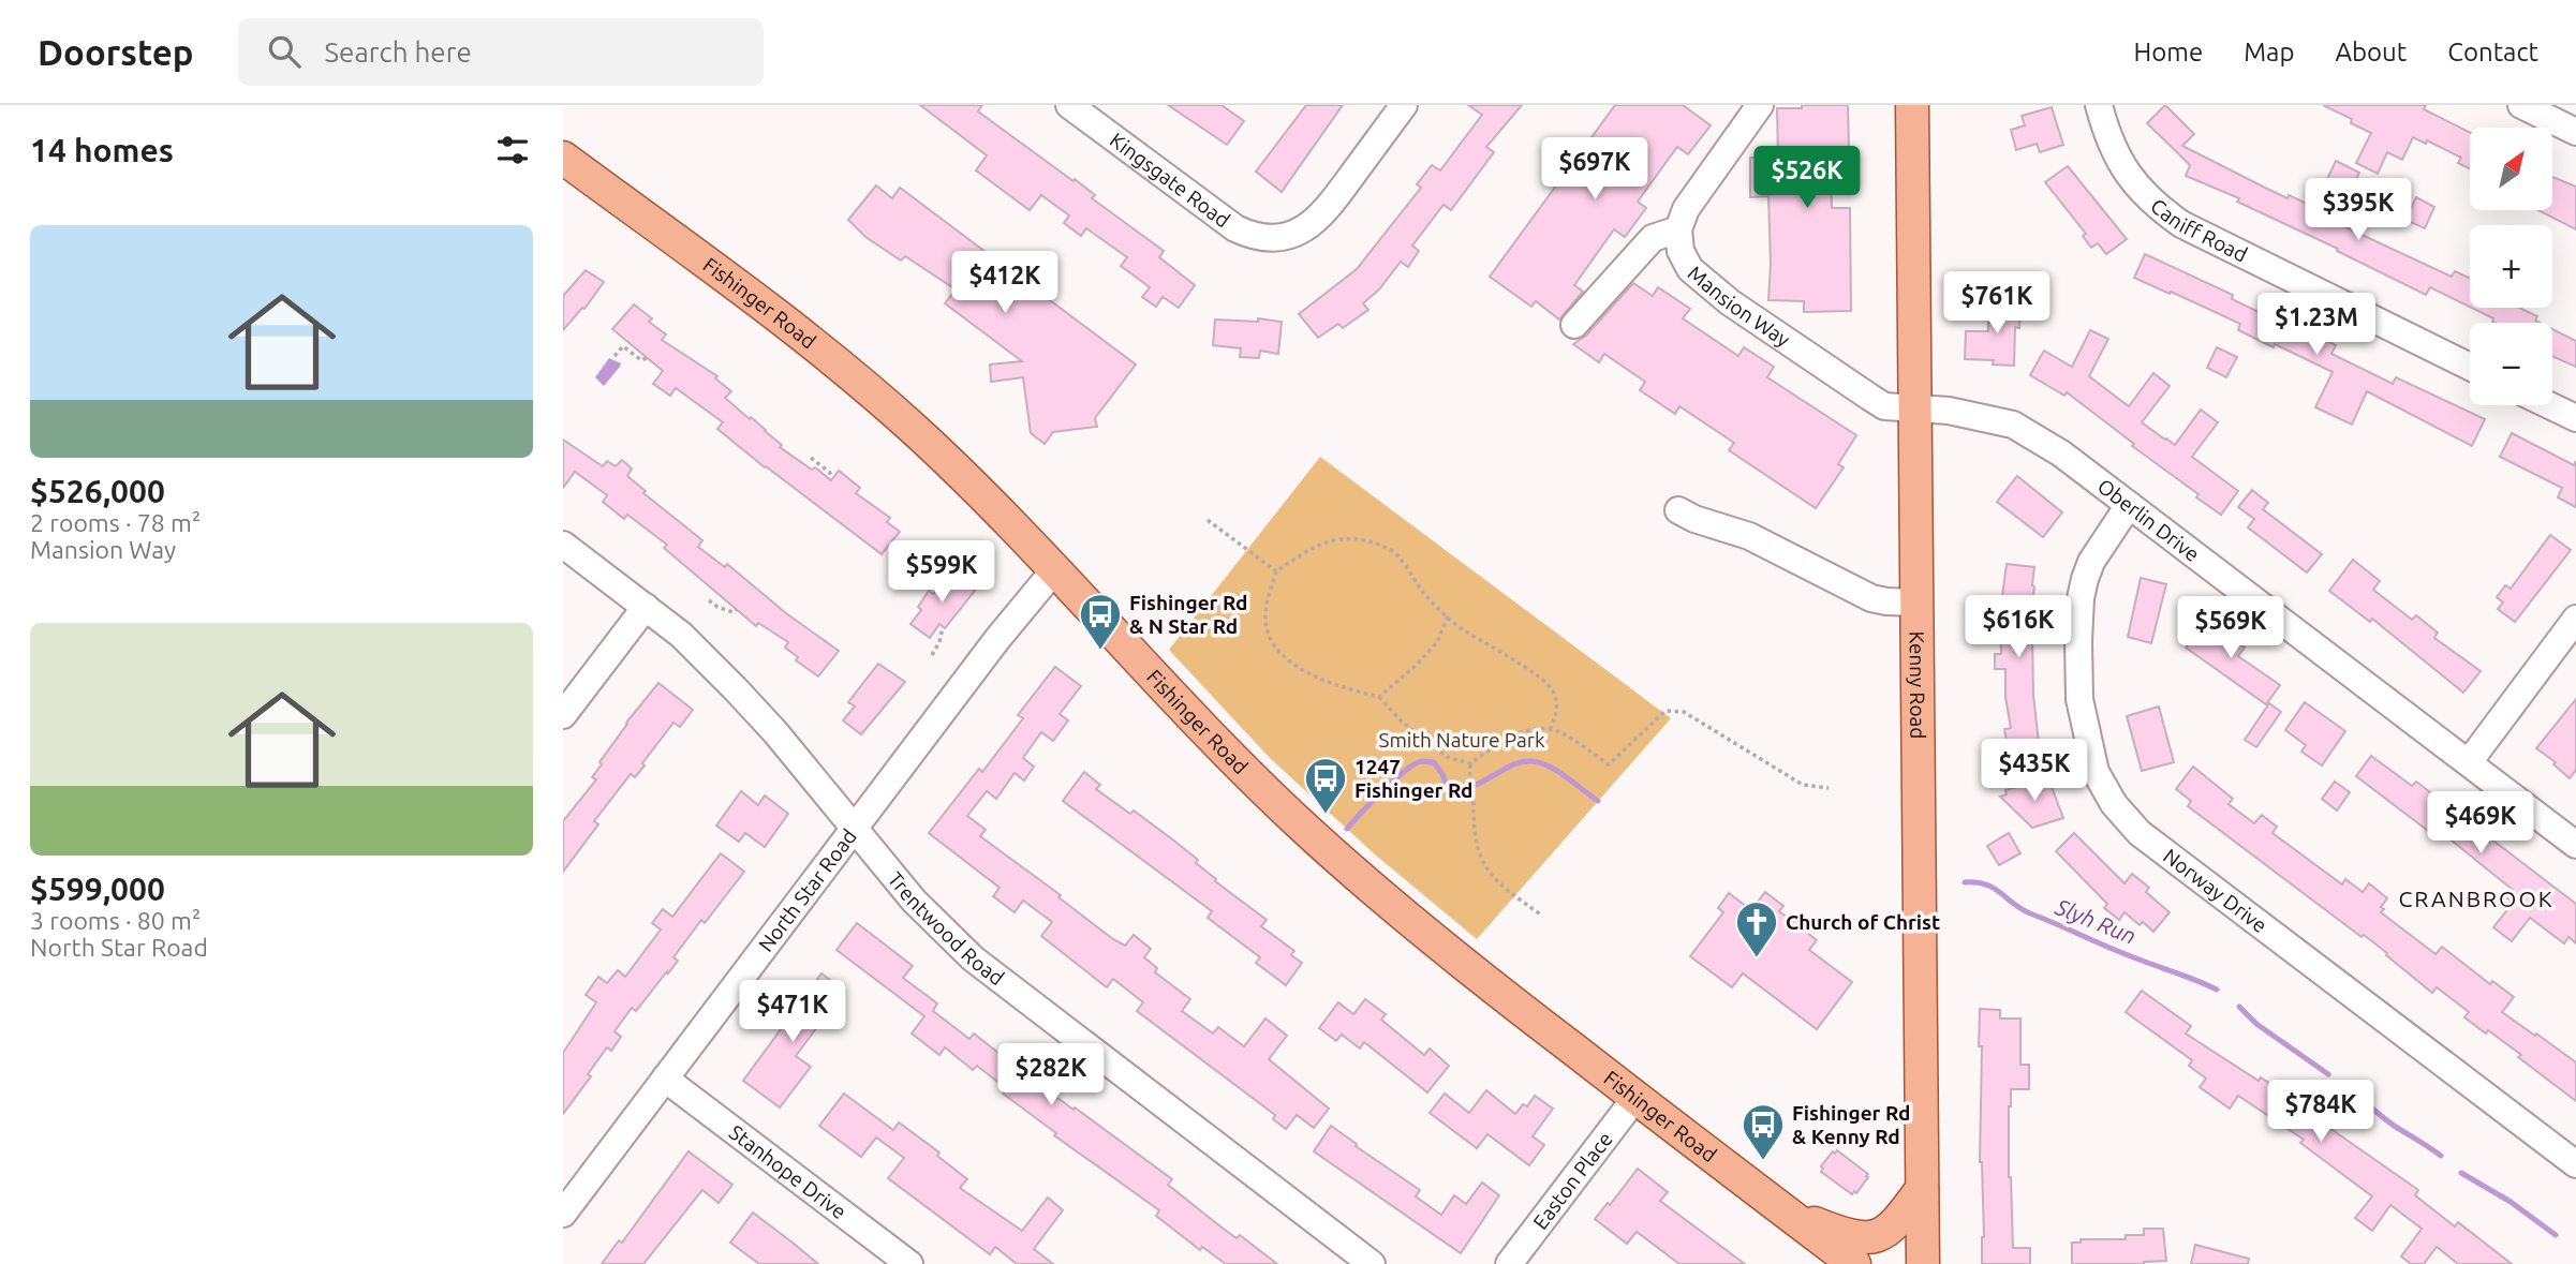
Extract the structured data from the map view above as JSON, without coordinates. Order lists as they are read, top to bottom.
{
  "streets": {
    "main road": ["Fishinger Road", "Kenny Road"],
    "street": [
      "Kingsgate Road",
      "Caniff Road",
      "Mansion Way",
      "Oberlin Drive",
      "Norway Drive",
      "North Star Road",
      "Trentwood Road",
      "Stanhope Drive",
      "Easton Place"
    ]
  },
  "crossings": [
    ["Fishinger Road", "North Star Road"],
    ["Fishinger Road", "Easton Place"],
    ["Mansion Way", "Oberlin Drive"],
    ["Mansion Way", "Kenny Road"],
    ["Oberlin Drive", "Kenny Road"],
    ["Oberlin Drive", "Norway Drive"],
    ["North Star Road", "Trentwood Road"],
    ["North Star Road", "Stanhope Drive"]
  ],
  "districts": ["CRANBROOK"],
  "water": ["Slyh Run"],
  "parks": ["Smith Nature Park"],
  "places": {
    "bus stop": ["Fishinger Rd & N Star Rd", "1247 Fishinger Rd", "Fishinger Rd & Kenny Rd"],
    "church": ["Church of Christ"]
  },
  "north": "top right",
  "page": {
    "header": "Doorstep",
    "search": "Search here",
    "nav": [
      "Home",
      "Map",
      "About",
      "Contact"
    ],
    "heading": "14 homes",
    "map_buttons": ["+", "−"],
    "price": [
      "$697K",
      "$526K",
      "$395K",
      "$412K",
      "$761K",
      "$1.23M",
      "$599K",
      "$616K",
      "$569K",
      "$435K",
      "$469K",
      "$471K",
      "$282K",
      "$784K"
    ],
    "list": [
      {
        "name": "$526,000",
        "note": "2 rooms · 78 m² · Mansion Way"
      },
      {
        "name": "$599,000",
        "note": "3 rooms · 80 m² · North Star Road"
      }
    ]
  }
}
